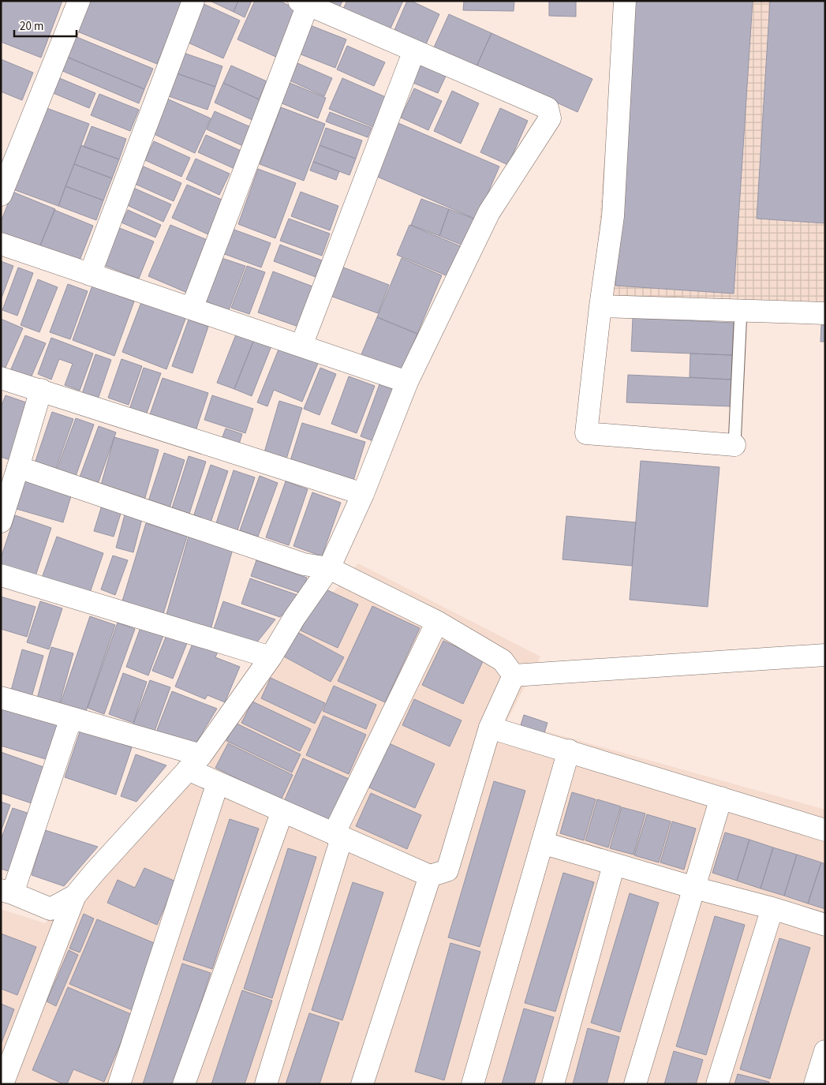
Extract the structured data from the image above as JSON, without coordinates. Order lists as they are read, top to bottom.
{
  "scale_bar": "20 m"
}
